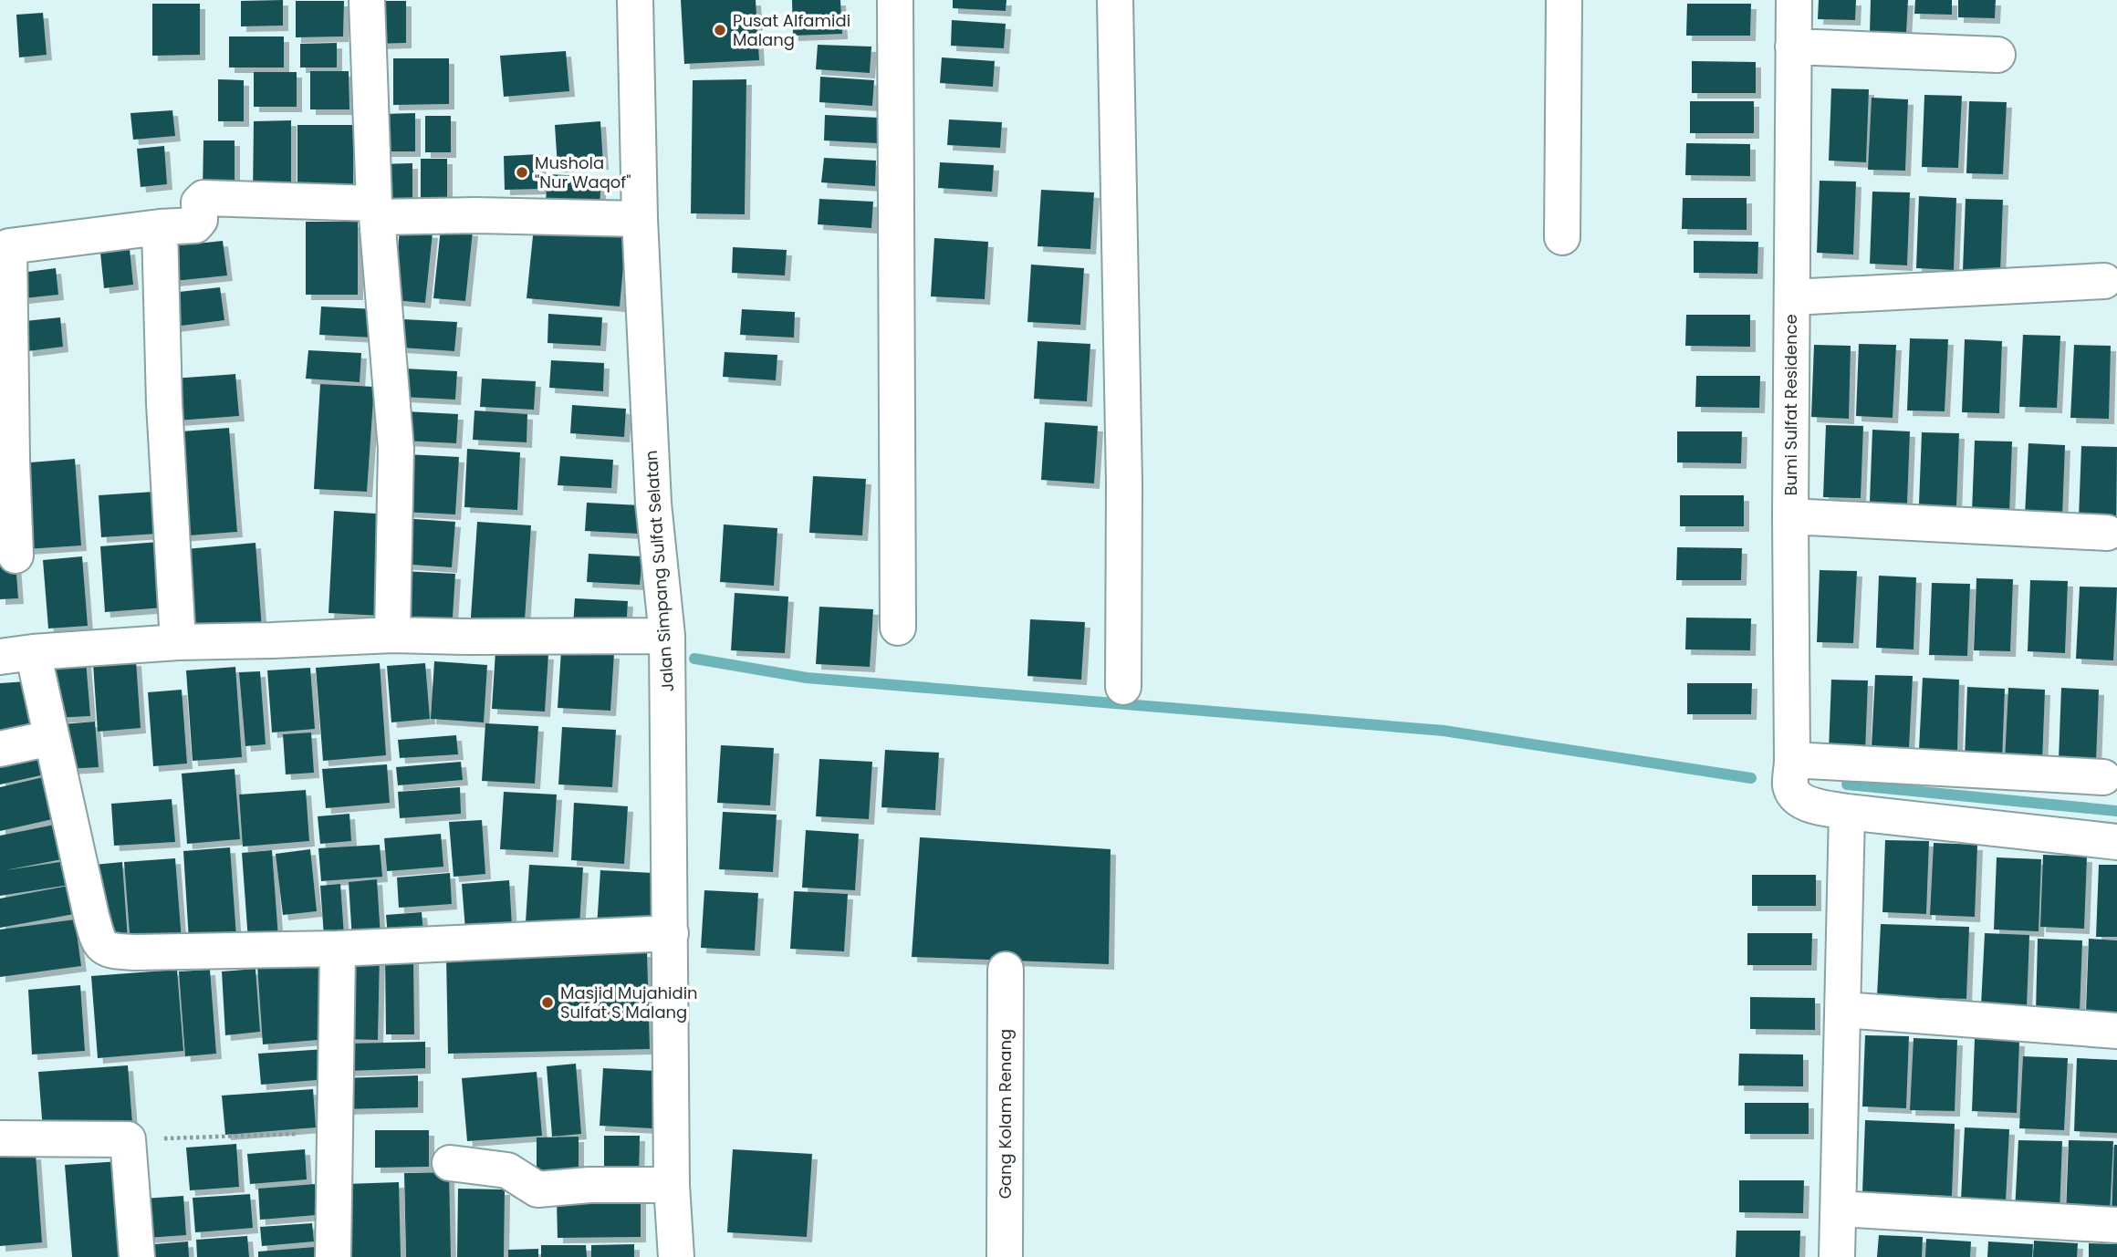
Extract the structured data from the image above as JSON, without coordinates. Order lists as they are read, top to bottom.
{
  "streets": {
    "street": ["Bumi Sulfat Residence", "Jalan Simpang Sulfat Selatan", "Gang Kolam Renang"]
  },
  "places": ["Pusat Alfamidi Malang", "Mushola \"Nur Waqof\"", "Masjid Mujahidin Sulfat S Malang"]
}
